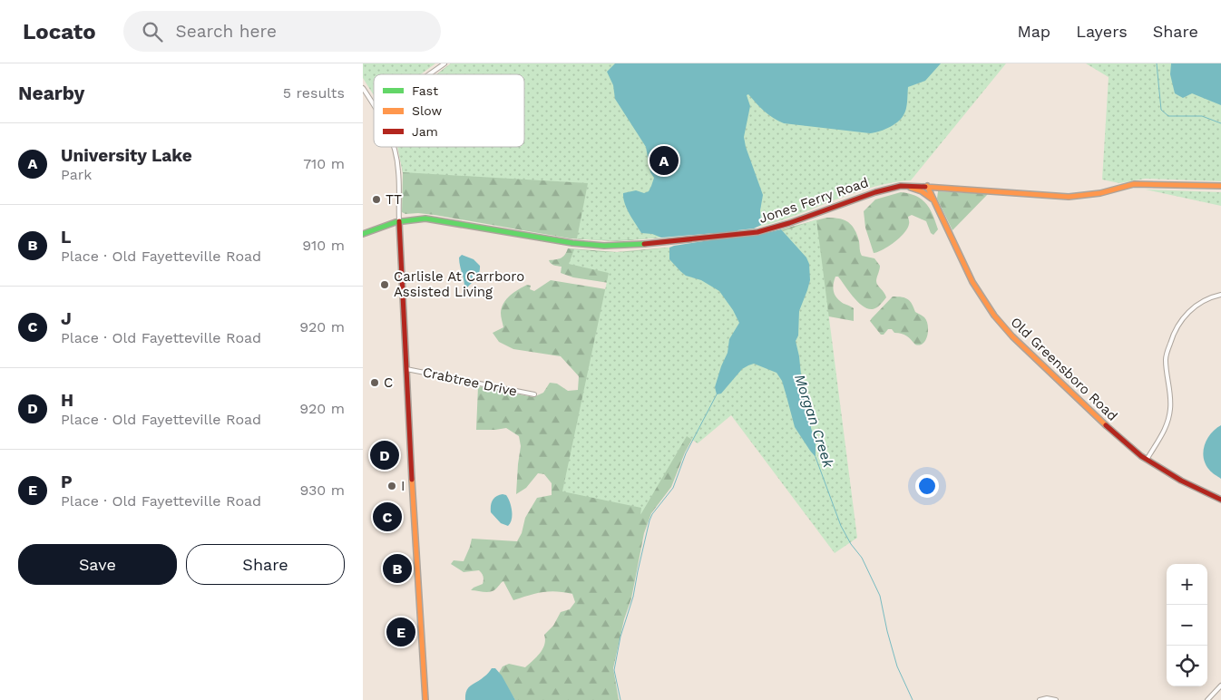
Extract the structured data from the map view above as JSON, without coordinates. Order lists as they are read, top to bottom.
{
  "streets": {
    "street": ["Jones Ferry Road", "Old Greensboro Road", "Crabtree Drive"]
  },
  "crossings": [
    ["Jones Ferry Road", "Old Greensboro Road"]
  ],
  "water": ["Morgan Creek"],
  "places": [
    "TT",
    "Carlisle At Carrboro Assisted Living",
    "C",
    "I"
  ],
  "legend": ["Fast", "Slow", "Jam"],
  "page": {
    "header": "Locato",
    "search": "Search here",
    "nav": ["Map", "Layers", "Share"],
    "heading": ["Nearby", "5 results"],
    "list": [
      {
        "mark": "A",
        "name": "University Lake",
        "note": "Park",
        "value": "710 m"
      },
      {
        "mark": "B",
        "name": "L",
        "note": "Place · Old Fayetteville Road",
        "value": "910 m"
      },
      {
        "mark": "C",
        "name": "J",
        "note": "Place · Old Fayetteville Road",
        "value": "920 m"
      },
      {
        "mark": "D",
        "name": "H",
        "note": "Place · Old Fayetteville Road",
        "value": "920 m"
      },
      {
        "mark": "E",
        "name": "P",
        "note": "Place · Old Fayetteville Road",
        "value": "930 m"
      }
    ],
    "pins": [
      "A",
      "D",
      "C",
      "B",
      "E"
    ],
    "buttons": ["Save", "Share"],
    "map_buttons": ["+", "−"]
  }
}
